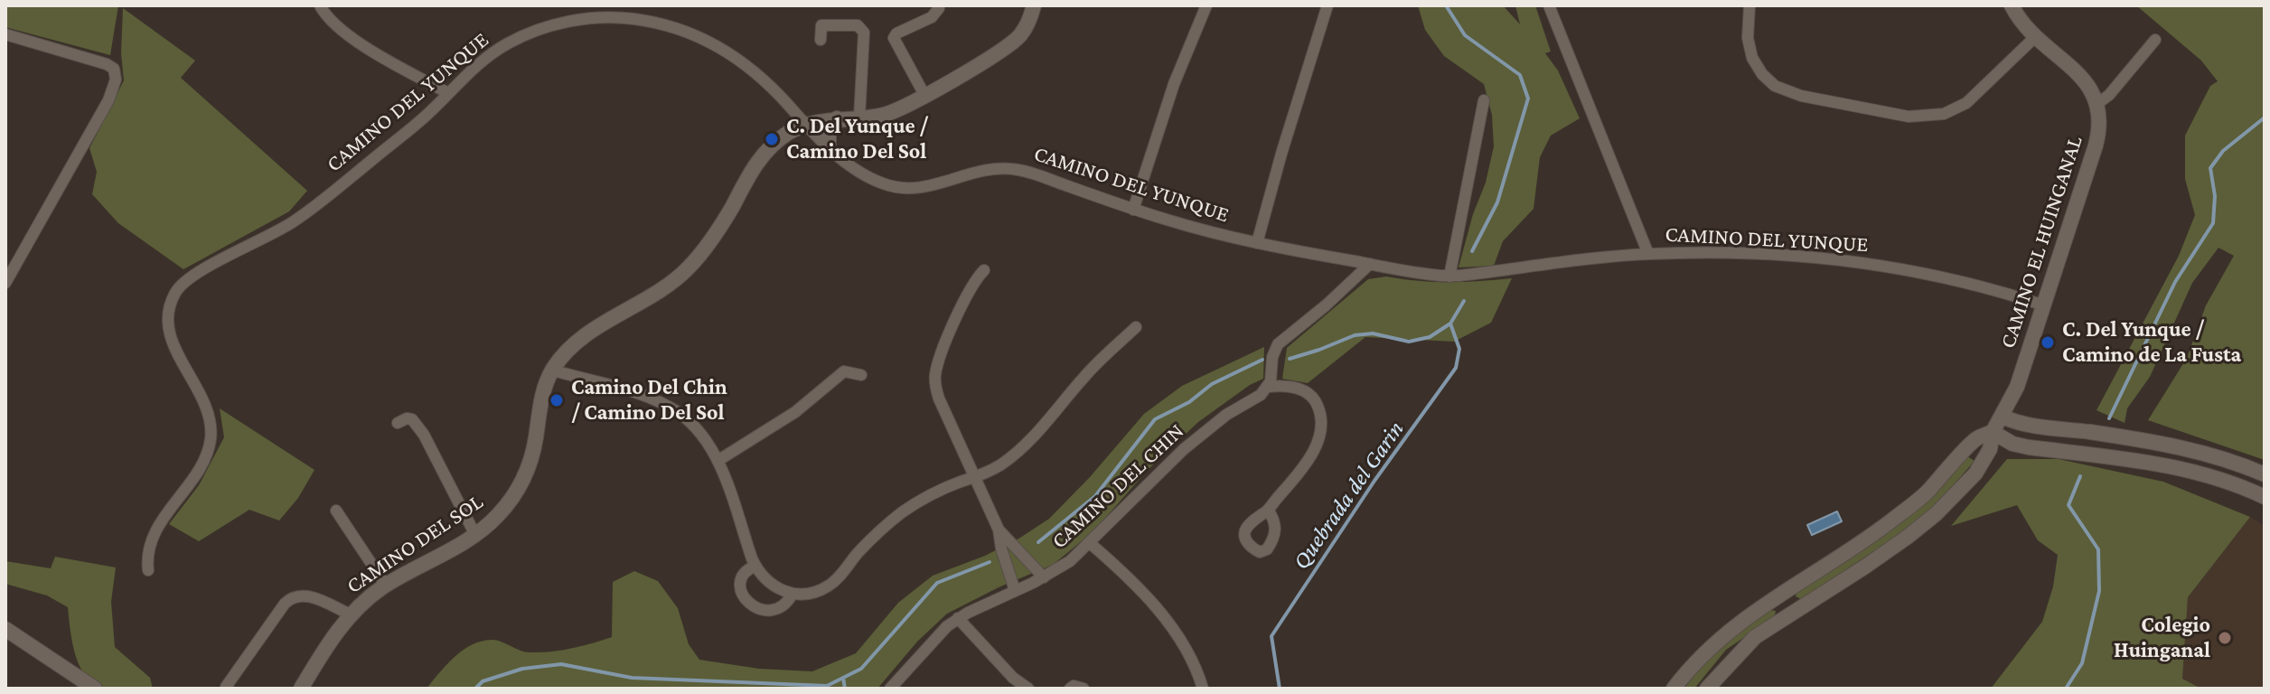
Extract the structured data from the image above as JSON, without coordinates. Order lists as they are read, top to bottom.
{
  "streets": {
    "street": [
      "CAMINO DEL YUNQUE",
      "CAMINO EL HUINGANAL",
      "CAMINO DEL CHIN",
      "CAMINO DEL SOL"
    ]
  },
  "crossings": [
    ["CAMINO DEL YUNQUE", "CAMINO EL HUINGANAL"],
    ["CAMINO DEL YUNQUE", "CAMINO DEL SOL"]
  ],
  "water": ["Quebrada del Garin"],
  "places": [
    "C. Del Yunque / Camino Del Sol",
    "C. Del Yunque / Camino de La Fusta",
    "Camino Del Chin / Camino Del Sol",
    "Colegio Huinganal"
  ]
}
